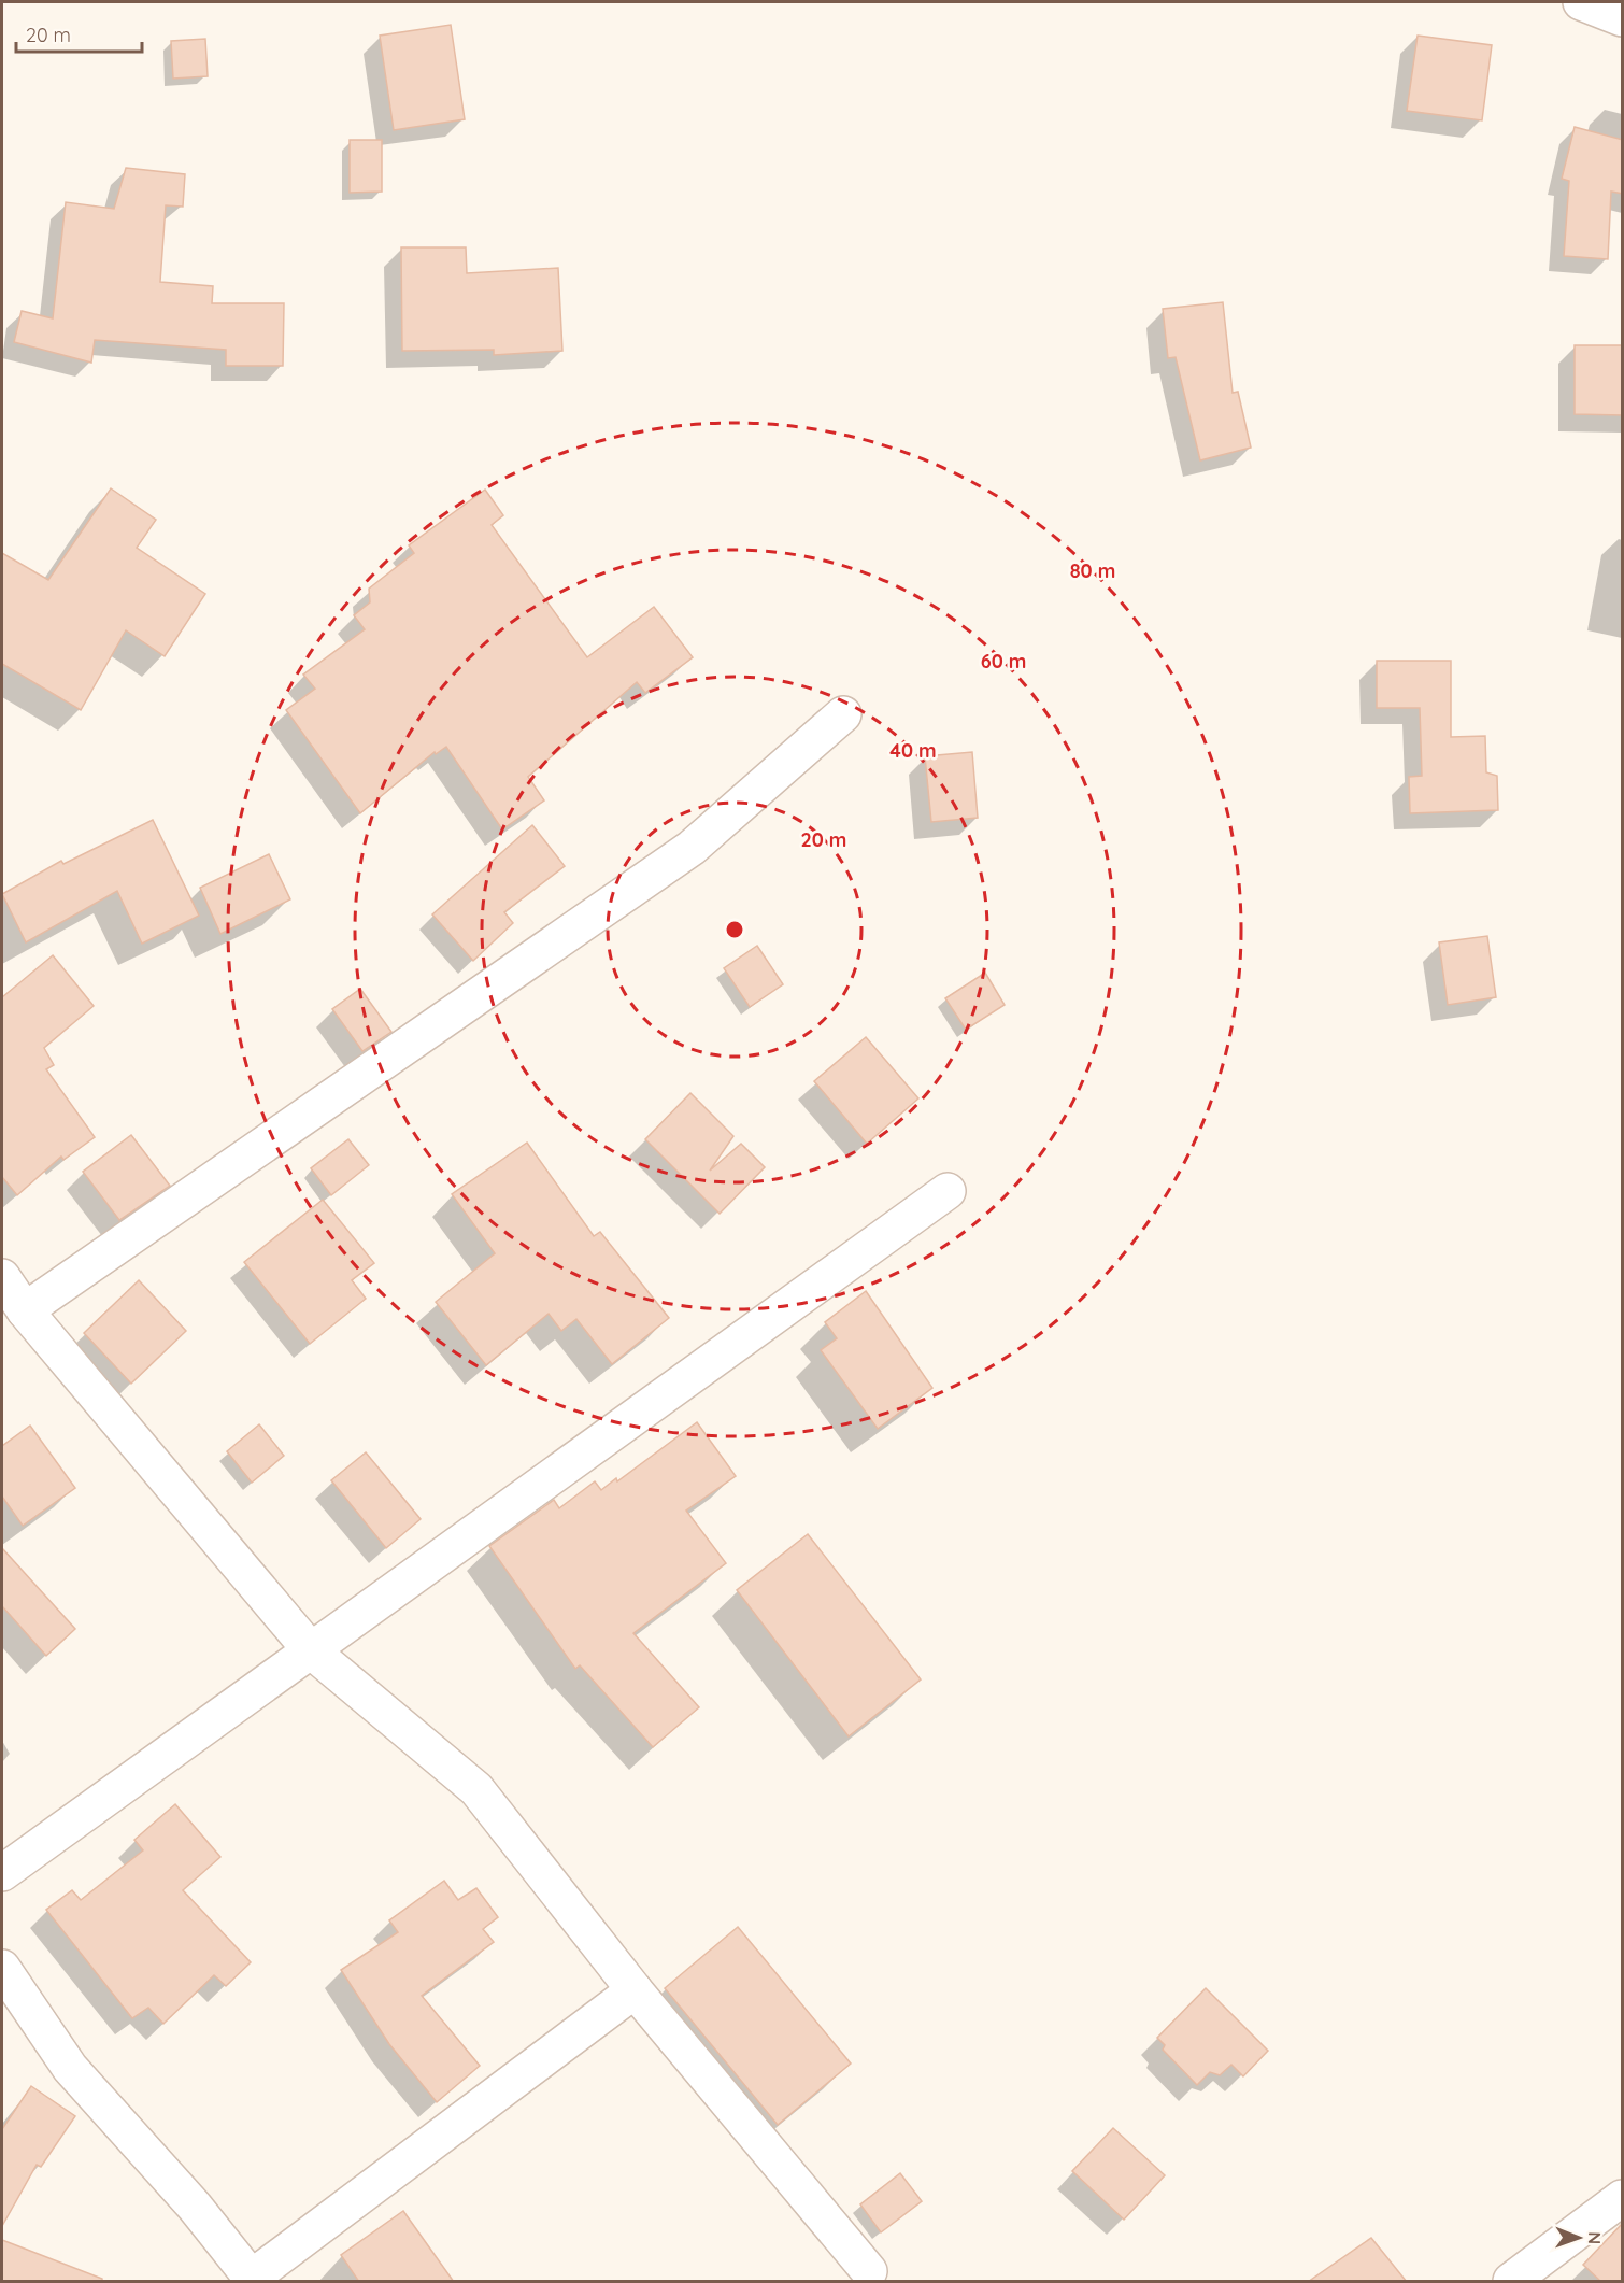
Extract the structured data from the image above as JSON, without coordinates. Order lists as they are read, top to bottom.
{
  "scale_bar": "20 m",
  "north": "right",
  "rings": [
    "80 m",
    "60 m",
    "40 m",
    "20 m"
  ]
}
